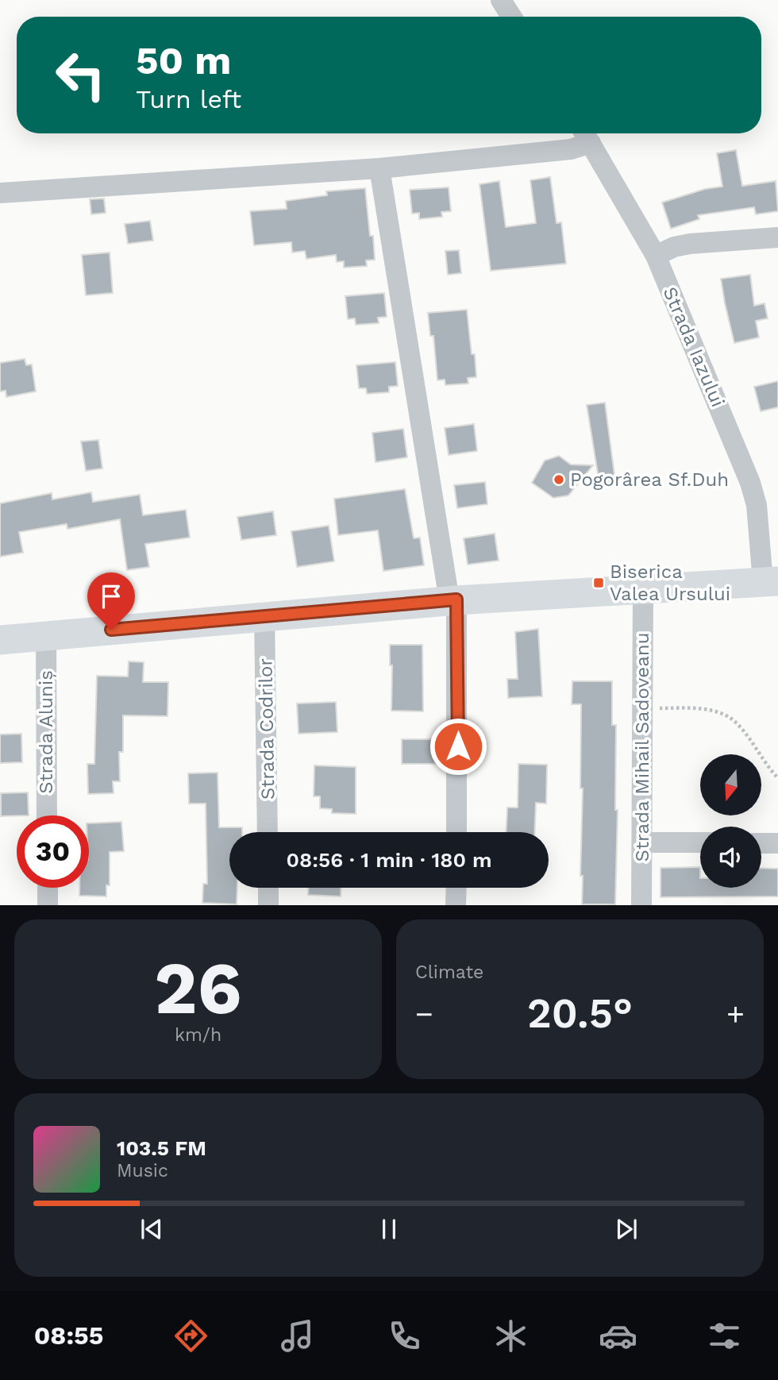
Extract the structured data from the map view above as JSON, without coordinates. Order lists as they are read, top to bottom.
{
  "streets": {
    "street": [
      "Strada Iazului",
      "Strada Codrilor",
      "Strada Aluniș",
      "Strada Mihail Sadoveanu"
    ]
  },
  "places": {
    "other": ["Pogorârea Sf.Duh"],
    "transit": ["Biserica Valea Ursului"]
  },
  "north": "bottom",
  "page": {
    "turn": ["50 m", "Turn left"],
    "limit": "30",
    "trip": "08:56 · 1 min · 180 m",
    "tile": [
      ["26", "km/h"],
      "Climate"
    ],
    "heat": ["−", "20.5°", "+"],
    "song": ["103.5 FM", "Music"],
    "tabs": "08:55"
  }
}
